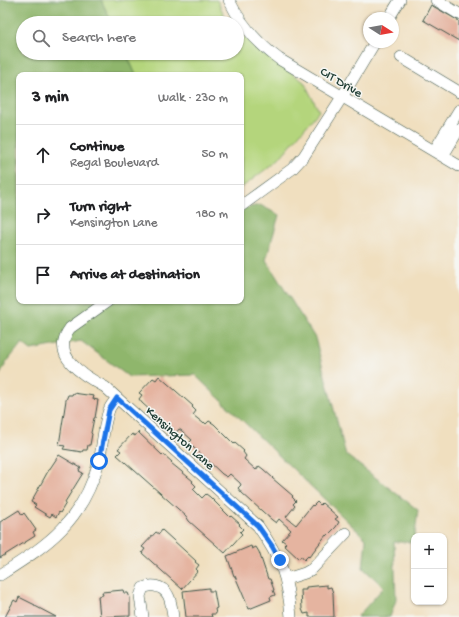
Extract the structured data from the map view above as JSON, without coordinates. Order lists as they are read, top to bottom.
{
  "streets": {
    "street": ["CIT Drive", "Kensington Lane"]
  },
  "north": "right",
  "page": {
    "search": "Search here",
    "heading": ["3 min", "Walk · 230 m"],
    "list": [
      ["Continue", "Regal Boulevard", "50 m"],
      ["Turn right", "Kensington Lane", "180 m"],
      "Arrive at destination"
    ],
    "map_buttons": ["+", "−"]
  }
}
